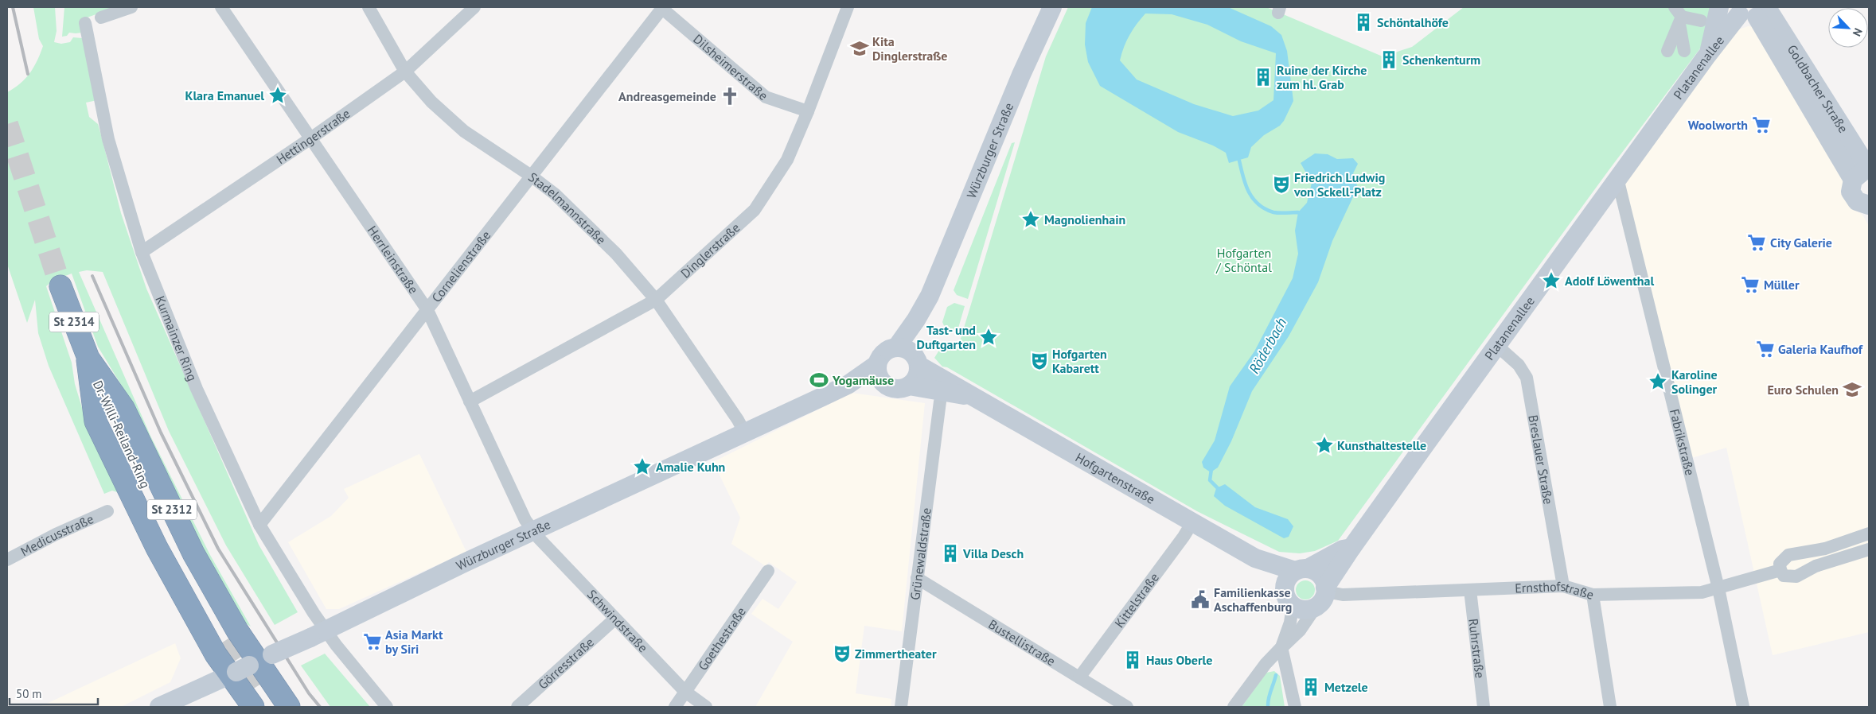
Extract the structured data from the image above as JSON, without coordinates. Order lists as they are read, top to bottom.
{
  "streets": {
    "highway": ["St 2314", "Dr.-Willi-Reiland-Ring", "St 2312"],
    "main road": [
      "Platanenallee",
      "Goldbacher Straße",
      "Würzburger Straße",
      "Hofgartenstraße"
    ],
    "street": [
      "Dilsheimerstraße",
      "Hettingerstraße",
      "Stadelmannstraße",
      "Dinglerstraße",
      "Herrleinstraße",
      "Cornelienstraße",
      "Kurmainzer Ring",
      "Fabrikstraße",
      "Breslauer Straße",
      "Medicusstraße",
      "Grünewaldstraße",
      "Ernsthofstraße",
      "Kittelstraße",
      "Schwindstraße",
      "Goethestraße",
      "Bustellistraße",
      "Ruhrstraße",
      "Görresstraße"
    ]
  },
  "crossings": [
    ["Dilsheimerstraße", "Dinglerstraße"],
    ["Dilsheimerstraße", "Cornelienstraße"],
    ["Platanenallee", "Goldbacher Straße"],
    ["Platanenallee", "Fabrikstraße"],
    ["Platanenallee", "Breslauer Straße"],
    ["Platanenallee", "Hofgartenstraße"],
    ["Platanenallee", "Ernsthofstraße"],
    ["Hettingerstraße", "Stadelmannstraße"],
    ["Hettingerstraße", "Herrleinstraße"],
    ["Hettingerstraße", "Kurmainzer Ring"],
    ["Würzburger Straße", "Stadelmannstraße"],
    ["Würzburger Straße", "Herrleinstraße"],
    ["Würzburger Straße", "Kurmainzer Ring"],
    ["Würzburger Straße", "Hofgartenstraße"],
    ["Würzburger Straße", "St 2312"],
    ["Würzburger Straße", "Schwindstraße"],
    ["Stadelmannstraße", "Dinglerstraße"],
    ["Stadelmannstraße", "Cornelienstraße"],
    ["Dinglerstraße", "Herrleinstraße"],
    ["Herrleinstraße", "Cornelienstraße"],
    ["Herrleinstraße", "Schwindstraße"],
    ["Cornelienstraße", "Kurmainzer Ring"],
    ["Dr.-Willi-Reiland-Ring", "St 2312"],
    ["Fabrikstraße", "Ernsthofstraße"],
    ["Breslauer Straße", "Ernsthofstraße"],
    ["Hofgartenstraße", "Ernsthofstraße"],
    ["Hofgartenstraße", "Kittelstraße"],
    ["Grünewaldstraße", "Bustellistraße"],
    ["Ernsthofstraße", "Ruhrstraße"],
    ["Kittelstraße", "Bustellistraße"],
    ["Schwindstraße", "Goethestraße"],
    ["Schwindstraße", "Görresstraße"]
  ],
  "water": ["Röderbach"],
  "parks": ["Hofgarten / Schöntal"],
  "places": {
    "building": [
      "Schöntalhöfe",
      "Schenkenturm",
      "Ruine der Kirche zum hl. Grab",
      "Villa Desch",
      "Haus Oberle",
      "Metzele"
    ],
    "school or university": ["Kita Dinglerstraße", "Euro Schulen"],
    "place": [
      "Klara Emanuel",
      "Magnolienhain",
      "Adolf Löwenthal",
      "Tast- und Duftgarten",
      "Karoline Solinger",
      "Kunsthaltestelle",
      "Amalie Kuhn"
    ],
    "church": ["Andreasgemeinde"],
    "supermarket": [
      "Woolworth",
      "City Galerie",
      "Müller",
      "Galeria Kaufhof",
      "Asia Markt by Siri"
    ],
    "theatre": ["Friedrich Ludwig von Sckell-Platz", "Hofgarten Kabarett", "Zimmertheater"],
    "sports": ["Yogamäuse"],
    "public building": ["Familienkasse Aschaffenburg"]
  },
  "scale_bar": "50 m",
  "north": "bottom right"
}
